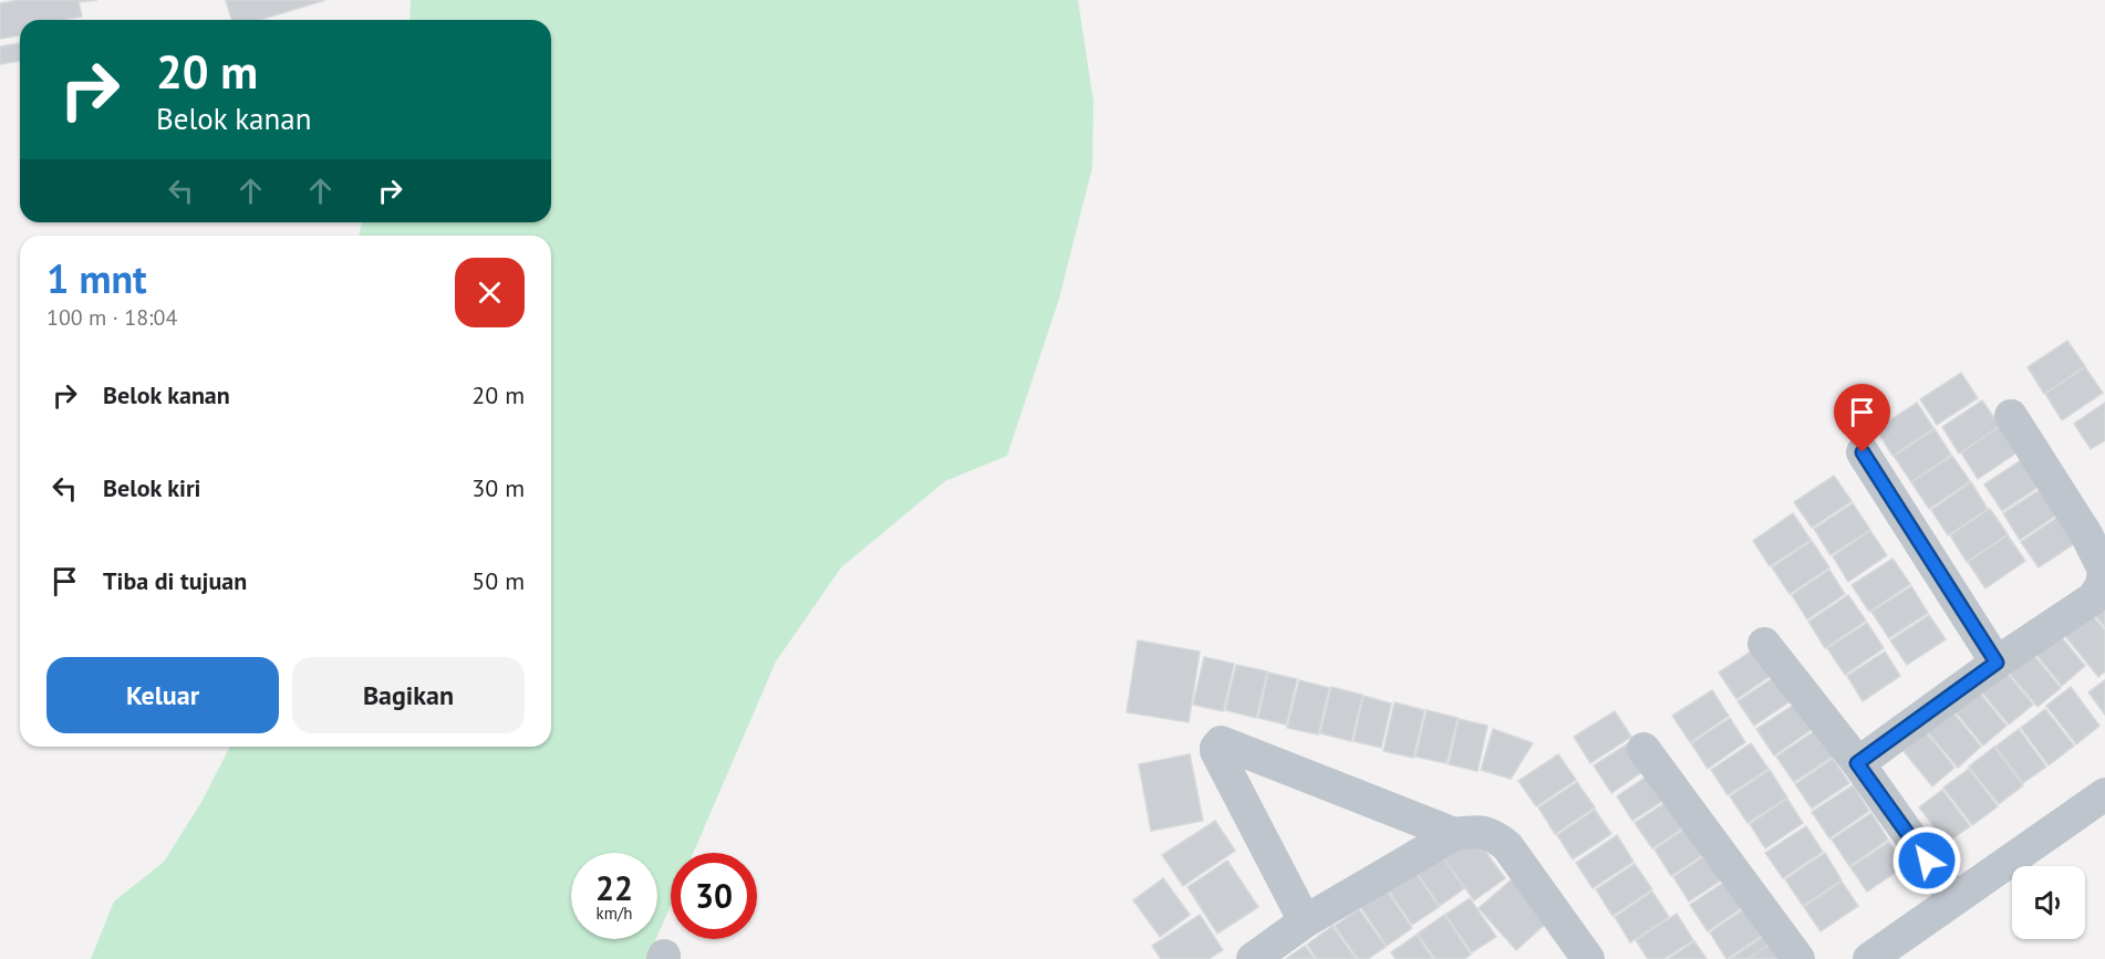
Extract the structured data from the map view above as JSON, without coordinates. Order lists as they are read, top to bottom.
{
  "page": {
    "turn": ["20 m", "Belok kanan"],
    "heading": ["1 mnt", "100 m · 18:04"],
    "list": [
      {
        "name": "Belok kanan",
        "value": "20 m"
      },
      {
        "name": "Belok kiri",
        "value": "30 m"
      },
      {
        "name": "Tiba di tujuan",
        "value": "50 m"
      }
    ],
    "buttons": ["Keluar", "Bagikan"],
    "speed": "22 km/h",
    "limit": "30"
  }
}
